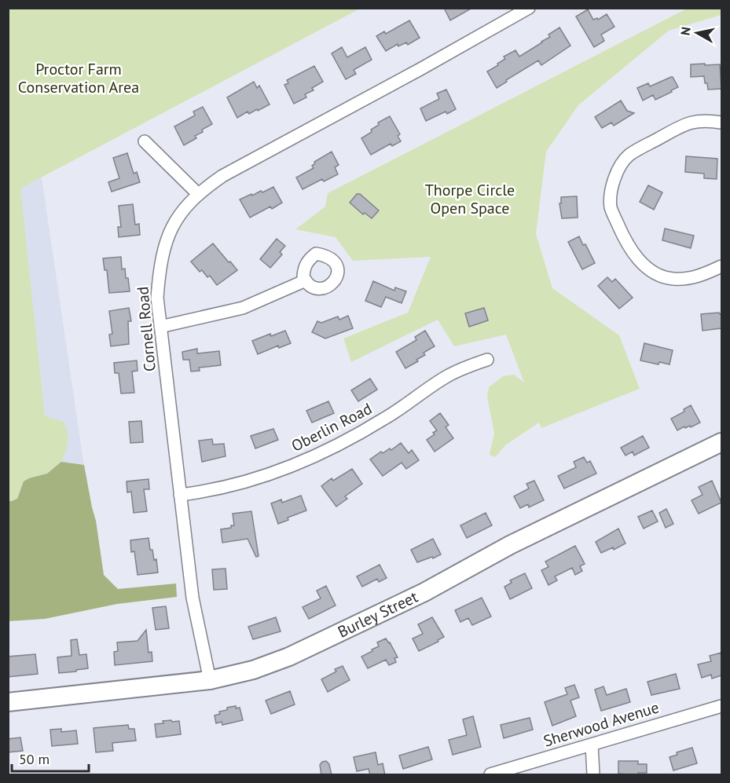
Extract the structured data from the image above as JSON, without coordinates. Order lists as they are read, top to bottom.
{
  "streets": {
    "main road": ["Burley Street"],
    "street": ["Cornell Road", "Oberlin Road", "Sherwood Avenue"]
  },
  "crossings": [
    ["Cornell Road", "Oberlin Road"],
    ["Cornell Road", "Burley Street"]
  ],
  "parks": ["Proctor Farm Conservation Area", "Thorpe Circle Open Space"],
  "scale_bar": "50 m",
  "north": "left"
}
